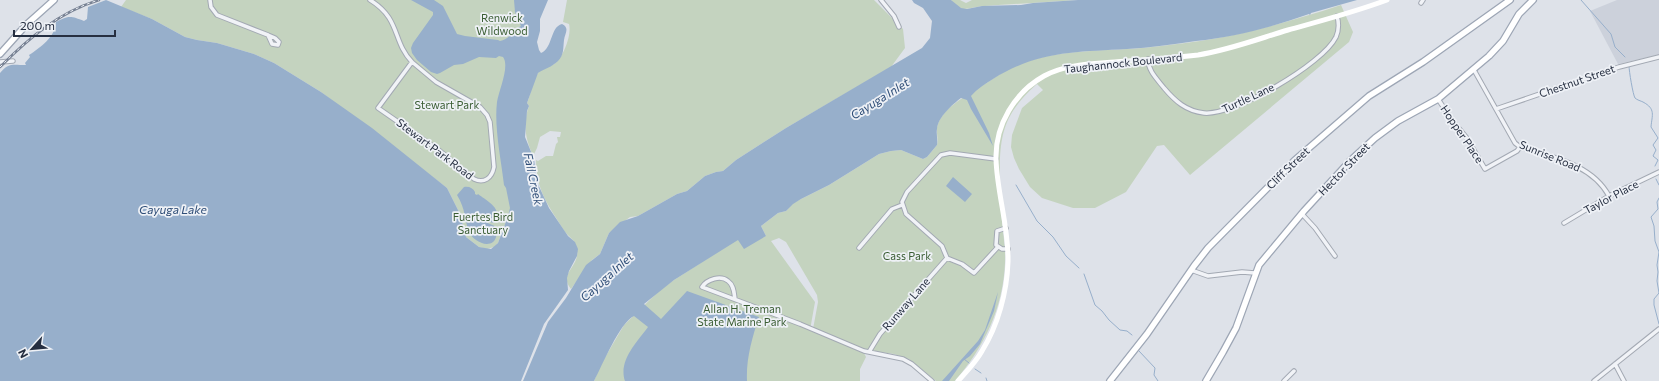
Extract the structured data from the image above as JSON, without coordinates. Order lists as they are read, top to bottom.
{
  "streets": {
    "main road": ["Taughannock Boulevard", "Cliff Street", "Hector Street"],
    "street": [
      "Chestnut Street",
      "Turtle Lane",
      "Hopper Place",
      "Stewart Park Road",
      "Sunrise Road",
      "Taylor Place",
      "Runway Lane"
    ]
  },
  "crossings": [
    ["Taughannock Boulevard", "Turtle Lane"],
    ["Chestnut Street", "Sunrise Road"],
    ["Hopper Place", "Sunrise Road"],
    ["Hopper Place", "Hector Street"],
    ["Sunrise Road", "Hector Street"],
    ["Sunrise Road", "Taylor Place"]
  ],
  "water": ["Cayuga Inlet", "Fall Creek", "Cayuga Lake"],
  "parks": [
    "Renwick Wildwood",
    "Stewart Park",
    "Fuertes Bird Sanctuary",
    "Cass Park",
    "Allan H. Treman State Marine Park"
  ],
  "scale_bar": "200 m",
  "north": "bottom left"
}
